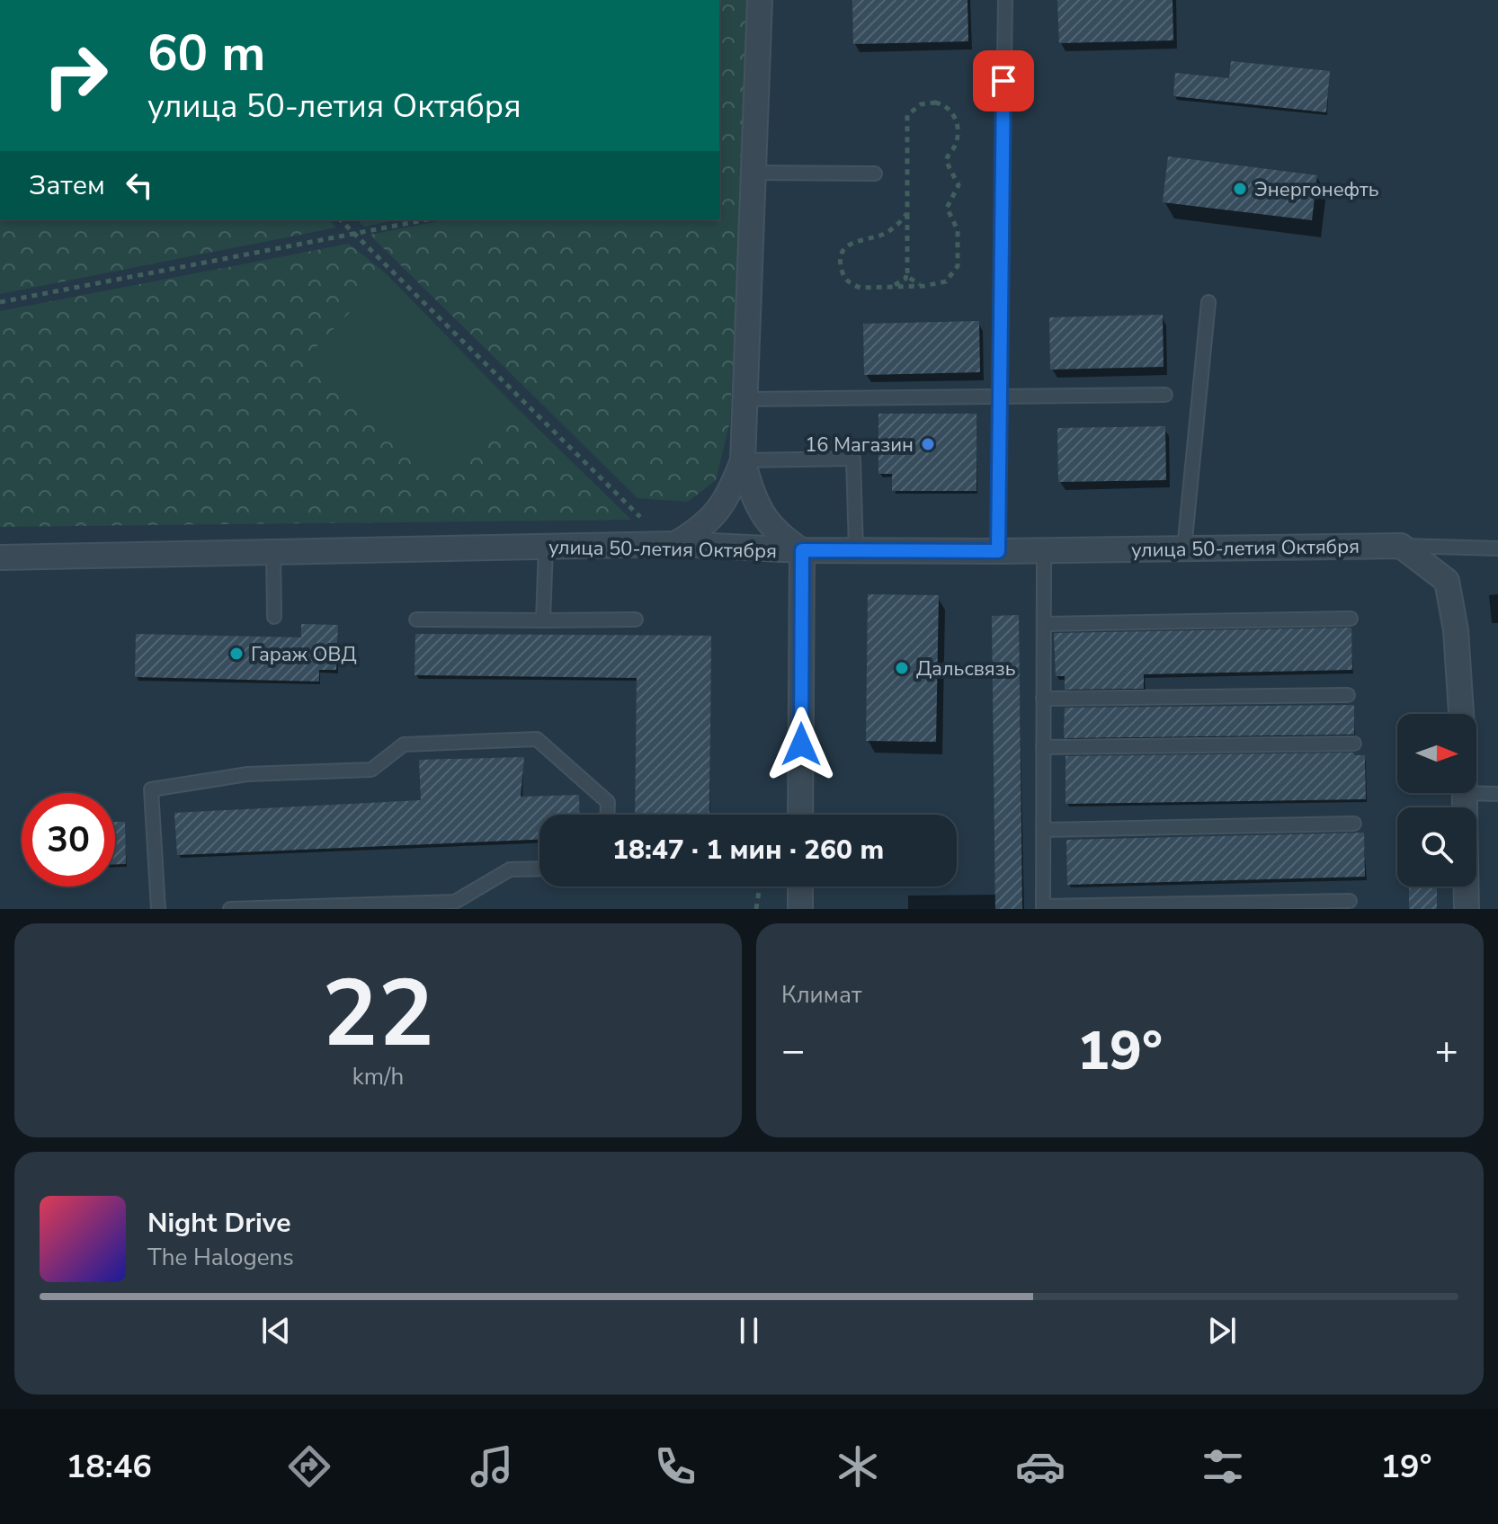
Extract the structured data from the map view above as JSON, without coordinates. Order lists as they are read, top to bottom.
{
  "streets": {
    "street": ["улица 50-летия Октября"]
  },
  "places": [
    "Энергонефть",
    "16 Магазин",
    "Гараж ОВД",
    "Дальсвязь"
  ],
  "north": "right",
  "page": {
    "turn": ["60 m", "улица 50-летия Октября"],
    "then": "Затем",
    "limit": "30",
    "trip": "18:47 · 1 мин · 260 m",
    "tile": [
      ["22", "km/h"],
      "Климат"
    ],
    "heat": ["−", "19°", "+"],
    "song": ["Night Drive", "The Halogens"],
    "tabs": ["18:46", "19°"]
  }
}
